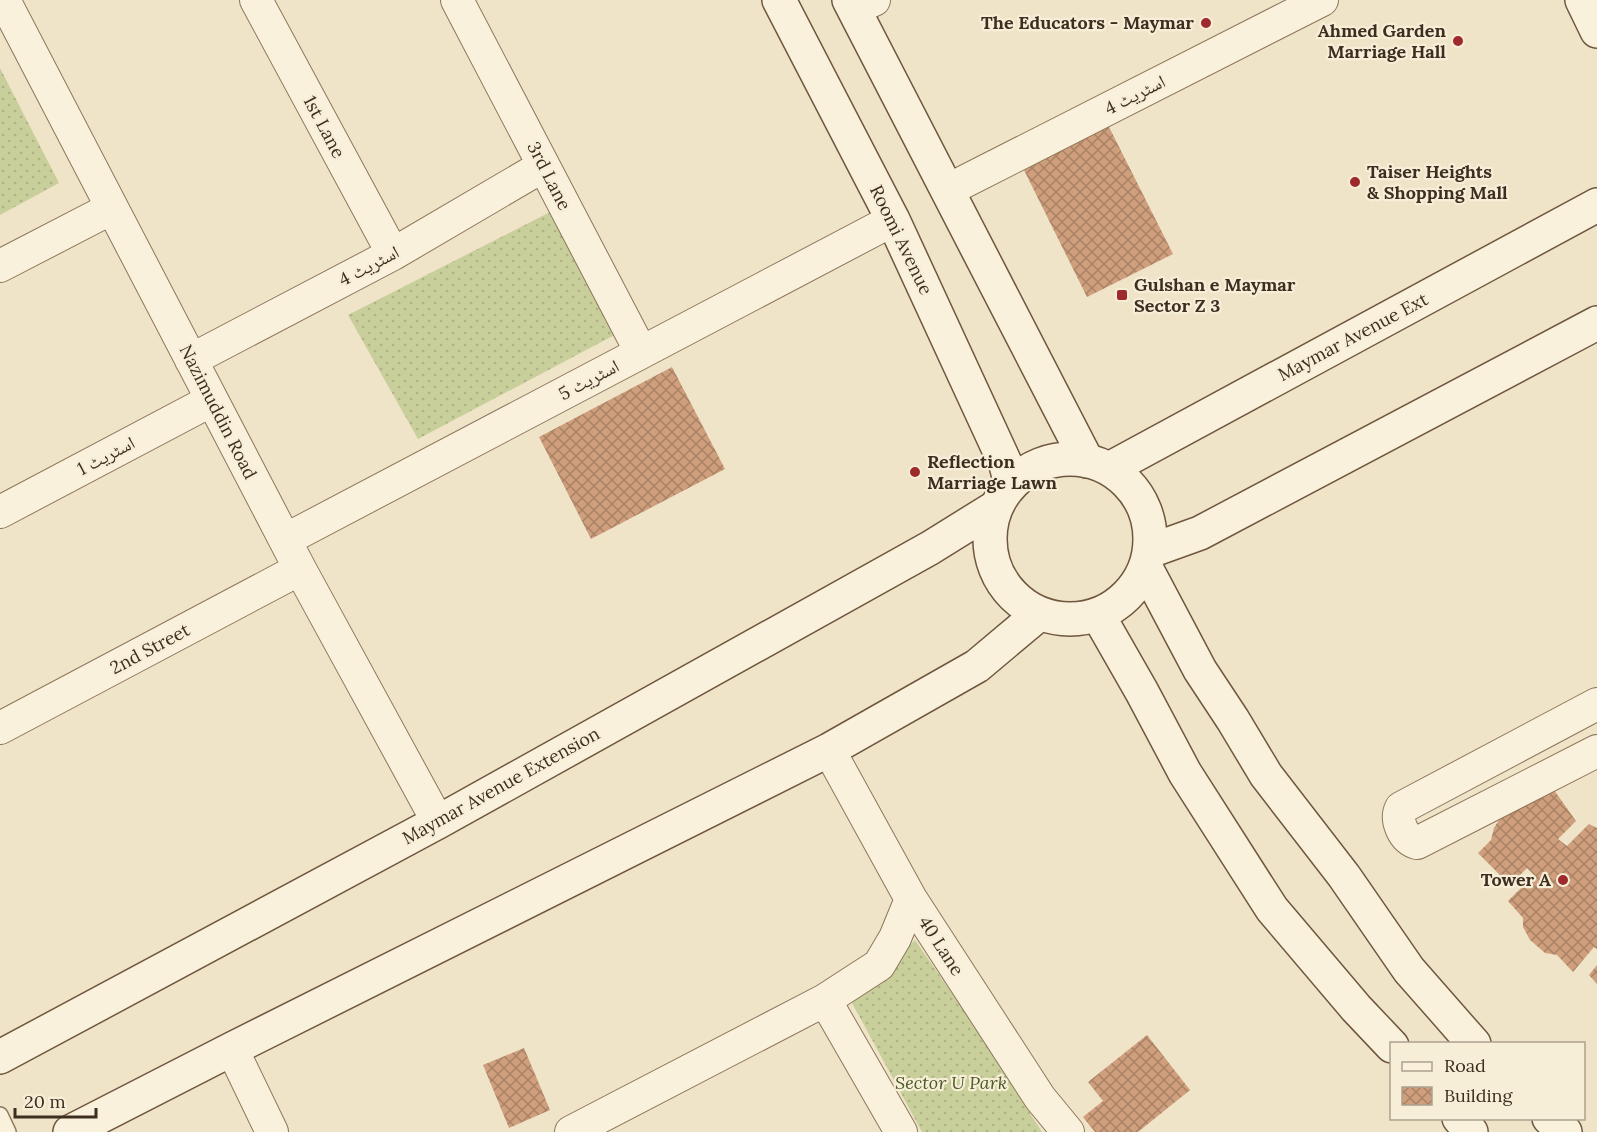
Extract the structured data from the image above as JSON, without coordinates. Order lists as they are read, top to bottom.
{
  "streets": {
    "main road": ["Roomi Avenue", "Maymar Avenue Ext", "Maymar Avenue Extension"],
    "street": [
      "اسٹریٹ 4",
      "1st Lane",
      "3rd Lane",
      "اسٹریٹ 5",
      "Nazimuddin Road",
      "اسٹریٹ 1",
      "2nd Street",
      "40 Lane"
    ]
  },
  "crossings": [
    ["اسٹریٹ 4", "1st Lane"],
    ["اسٹریٹ 4", "3rd Lane"],
    ["اسٹریٹ 4", "Nazimuddin Road"],
    ["3rd Lane", "اسٹریٹ 5"],
    ["Roomi Avenue", "Maymar Avenue Ext"],
    ["Roomi Avenue", "اسٹریٹ 5"],
    ["Roomi Avenue", "Maymar Avenue Extension"],
    ["Maymar Avenue Ext", "Maymar Avenue Extension"],
    ["اسٹریٹ 5", "Nazimuddin Road"],
    ["Nazimuddin Road", "اسٹریٹ 1"],
    ["Nazimuddin Road", "2nd Street"],
    ["Nazimuddin Road", "Maymar Avenue Extension"]
  ],
  "parks": ["Sector U Park"],
  "places": {
    "other": [
      "The Educators - Maymar",
      "Ahmed Garden Marriage Hall",
      "Taiser Heights & Shopping Mall",
      "Reflection Marriage Lawn",
      "Tower A"
    ],
    "transit": ["Gulshan e Maymar Sector Z 3"]
  },
  "legend": ["Road", "Building"],
  "scale_bar": "20 m"
}
